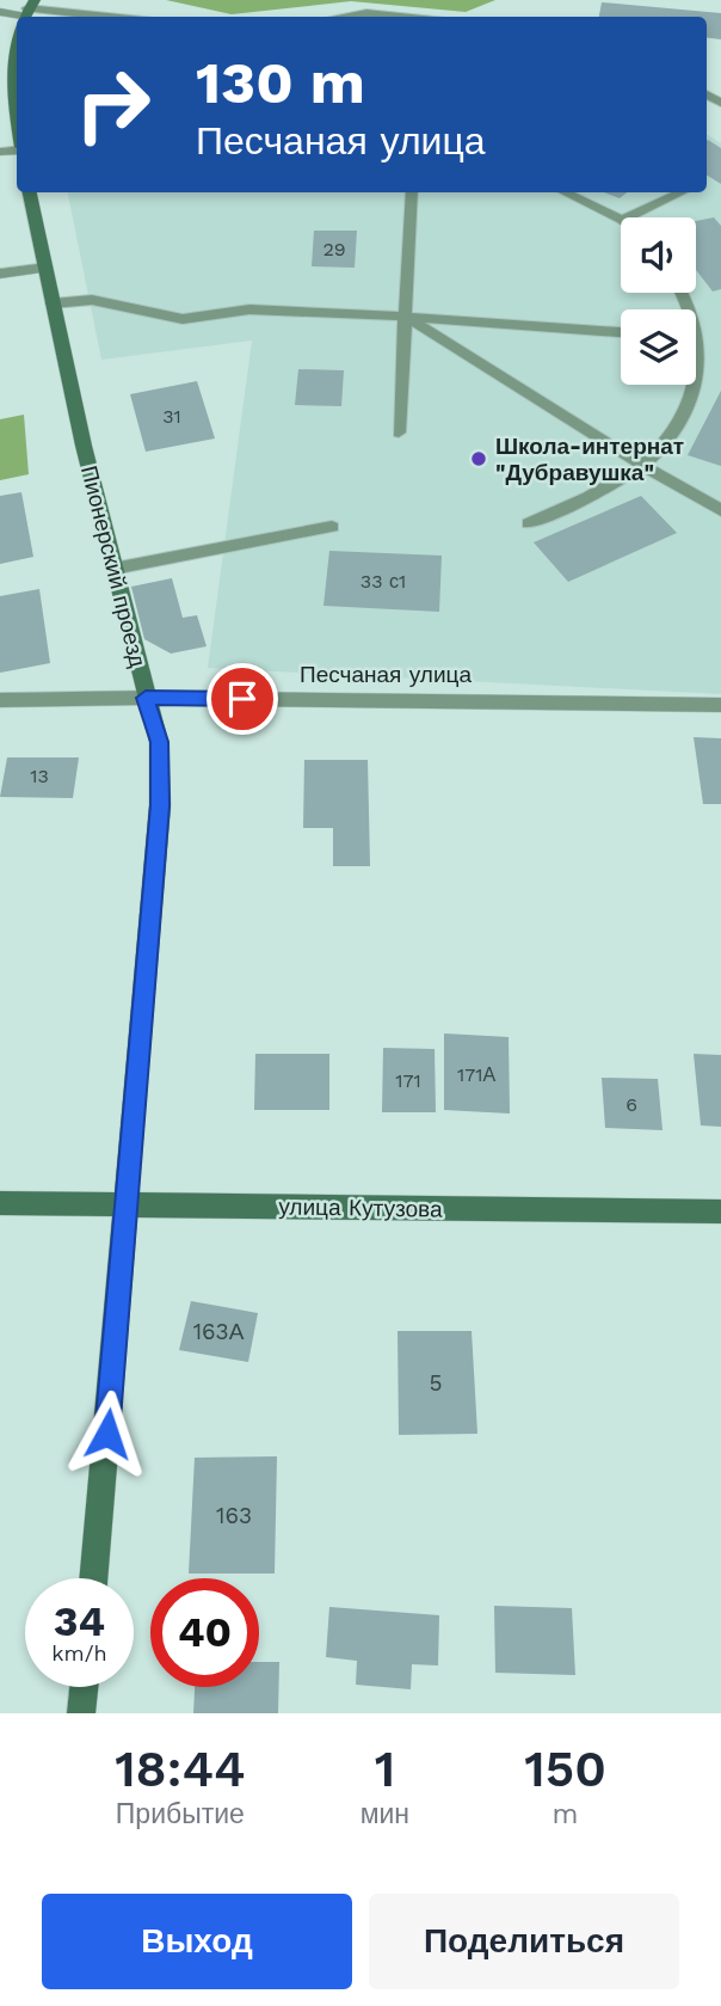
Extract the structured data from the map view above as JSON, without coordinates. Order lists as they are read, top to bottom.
{
  "streets": {
    "street": ["Пионерский проезд", "Песчаная улица", "улица Кутузова"]
  },
  "crossings": [
    ["Пионерский проезд", "Песчаная улица"],
    ["Пионерский проезд", "улица Кутузова"]
  ],
  "places": ["Школа-интернат \"Дубравушка\""],
  "house_numbers": [
    "29",
    "31",
    "33 с1",
    "13",
    "171А",
    "171",
    "6",
    "163А",
    "5",
    "163"
  ],
  "page": {
    "turn": ["130 m", "Песчаная улица"],
    "speed": "34 km/h",
    "limit": "40",
    "eta": [
      "18:44",
      "Прибытие",
      "1",
      "мин",
      "150",
      "m"
    ],
    "buttons": ["Выход", "Поделиться"]
  }
}
